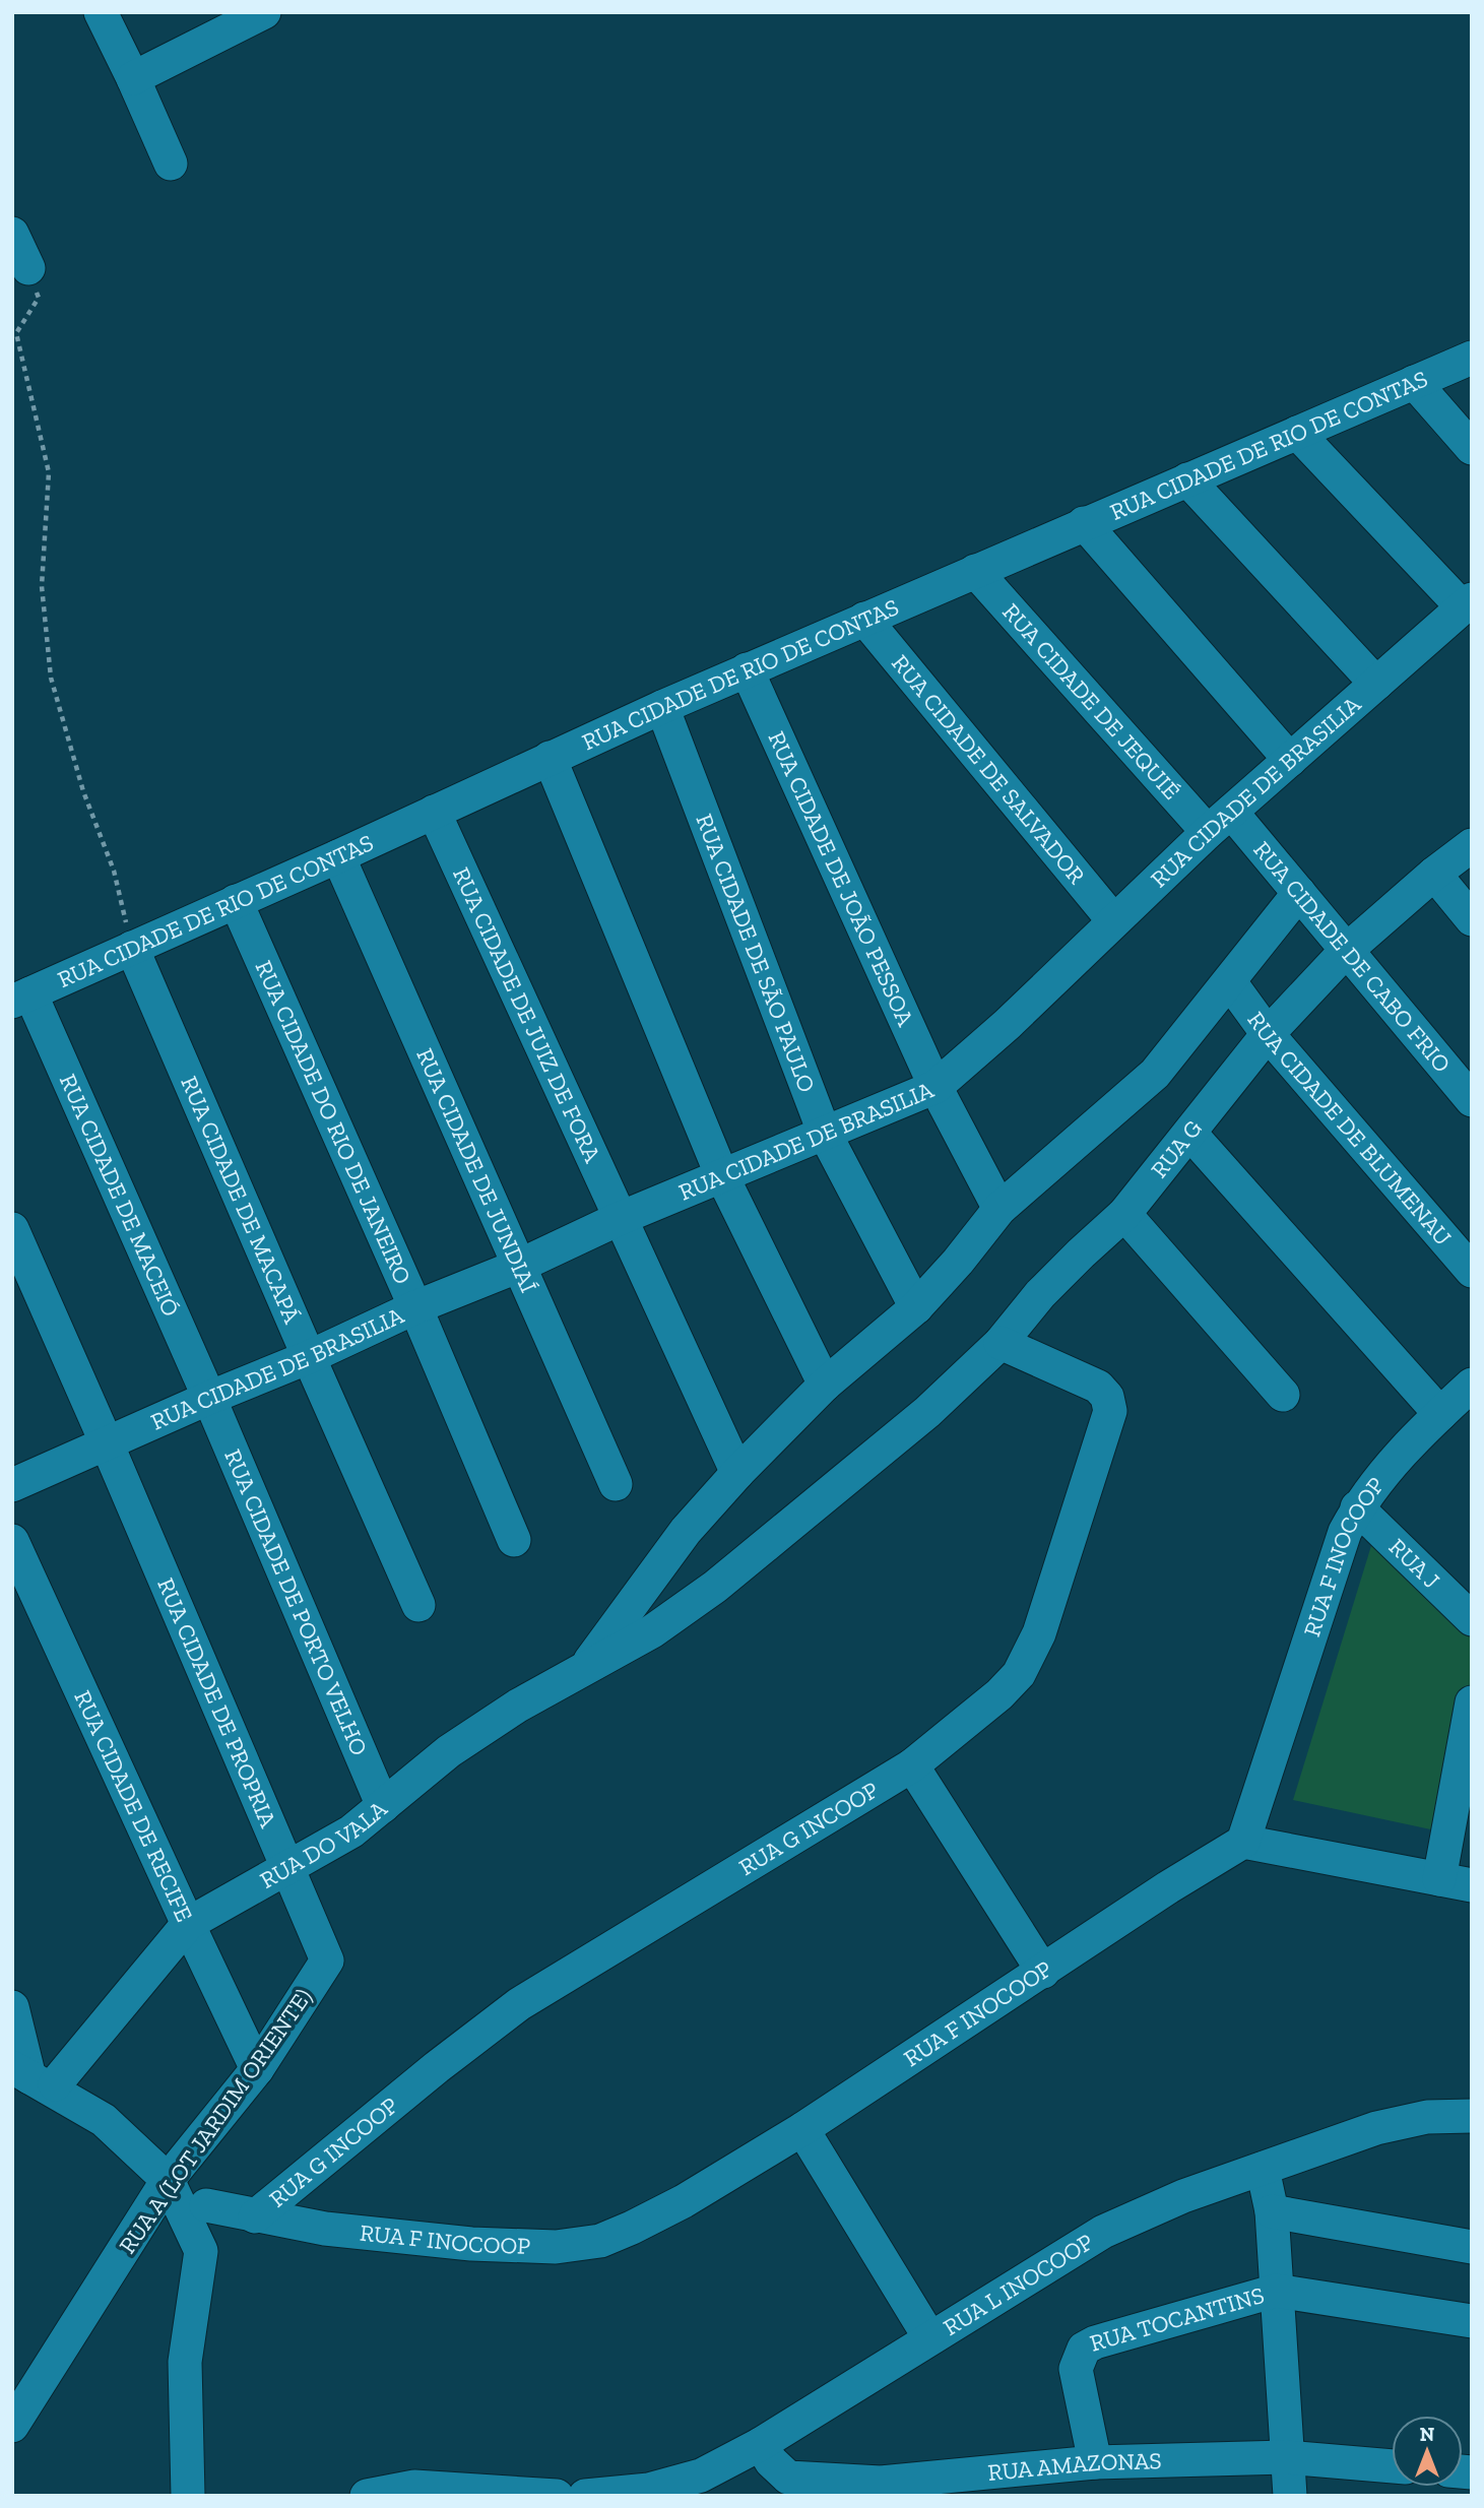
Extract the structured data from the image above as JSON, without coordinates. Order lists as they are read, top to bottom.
{
  "streets": {
    "street": [
      "RUA CIDADE DE RIO DE CONTAS",
      "RUA CIDADE DE JEQUIÉ",
      "RUA CIDADE DE SALVADOR",
      "RUA CIDADE DE BRASILIA",
      "RUA CIDADE DE JOÃO PESSOA",
      "RUA CIDADE DE SÃO PAULO",
      "RUA CIDADE DE CABO FRIO",
      "RUA CIDADE DE JUIZ DE FORA",
      "RUA CIDADE DO RIO DE JANEIRO",
      "RUA CIDADE DE BLUMENAU",
      "RUA G",
      "RUA CIDADE DE JUNDIAÍ",
      "RUA CIDADE DE MACEIÓ",
      "RUA CIDADE DE MACAPÁ",
      "RUA F INOCOOP",
      "RUA J",
      "RUA CIDADE DE PORTO VELHO",
      "RUA CIDADE DE PROPRIA",
      "RUA CIDADE DE RECIFE",
      "RUA G INCOOP",
      "RUA DO VALA",
      "RUA A (LOT JARDIM ORIENTE)",
      "RUA L INOCOOP",
      "RUA TOCANTINS",
      "RUA AMAZONAS"
    ]
  },
  "crossings": [
    ["RUA CIDADE DE RIO DE CONTAS", "RUA CIDADE DE JEQUIÉ"],
    ["RUA CIDADE DE RIO DE CONTAS", "RUA CIDADE DE SALVADOR"],
    ["RUA CIDADE DE RIO DE CONTAS", "RUA CIDADE DE JOÃO PESSOA"],
    ["RUA CIDADE DE RIO DE CONTAS", "RUA CIDADE DE SÃO PAULO"],
    ["RUA CIDADE DE RIO DE CONTAS", "RUA CIDADE DE JUIZ DE FORA"],
    ["RUA CIDADE DE RIO DE CONTAS", "RUA CIDADE DO RIO DE JANEIRO"],
    ["RUA CIDADE DE RIO DE CONTAS", "RUA CIDADE DE JUNDIAÍ"],
    ["RUA CIDADE DE RIO DE CONTAS", "RUA CIDADE DE MACEIÓ"],
    ["RUA CIDADE DE RIO DE CONTAS", "RUA CIDADE DE MACAPÁ"],
    ["RUA CIDADE DE JEQUIÉ", "RUA CIDADE DE BRASILIA"],
    ["RUA CIDADE DE JEQUIÉ", "RUA CIDADE DE CABO FRIO"],
    ["RUA CIDADE DE SALVADOR", "RUA CIDADE DE BRASILIA"],
    ["RUA CIDADE DE BRASILIA", "RUA CIDADE DE JOÃO PESSOA"],
    ["RUA CIDADE DE BRASILIA", "RUA CIDADE DE SÃO PAULO"],
    ["RUA CIDADE DE BRASILIA", "RUA CIDADE DE CABO FRIO"],
    ["RUA CIDADE DE BRASILIA", "RUA CIDADE DE JUIZ DE FORA"],
    ["RUA CIDADE DE BRASILIA", "RUA CIDADE DO RIO DE JANEIRO"],
    ["RUA CIDADE DE BRASILIA", "RUA CIDADE DE JUNDIAÍ"],
    ["RUA CIDADE DE BRASILIA", "RUA CIDADE DE MACEIÓ"],
    ["RUA CIDADE DE BRASILIA", "RUA CIDADE DE MACAPÁ"],
    ["RUA CIDADE DE BRASILIA", "RUA CIDADE DE PORTO VELHO"],
    ["RUA CIDADE DE BRASILIA", "RUA CIDADE DE PROPRIA"],
    ["RUA CIDADE DE CABO FRIO", "RUA G"],
    ["RUA CIDADE DE BLUMENAU", "RUA G"],
    ["RUA G", "RUA G INCOOP"],
    ["RUA G", "RUA DO VALA"],
    ["RUA CIDADE DE MACEIÓ", "RUA CIDADE DE PORTO VELHO"],
    ["RUA F INOCOOP", "RUA J"],
    ["RUA F INOCOOP", "RUA G INCOOP"],
    ["RUA CIDADE DE PORTO VELHO", "RUA DO VALA"],
    ["RUA CIDADE DE PROPRIA", "RUA DO VALA"],
    ["RUA CIDADE DE PROPRIA", "RUA A (LOT JARDIM ORIENTE)"],
    ["RUA CIDADE DE RECIFE", "RUA DO VALA"],
    ["RUA CIDADE DE RECIFE", "RUA A (LOT JARDIM ORIENTE)"],
    ["RUA L INOCOOP", "RUA AMAZONAS"],
    ["RUA TOCANTINS", "RUA AMAZONAS"]
  ],
  "north": "top"
}
